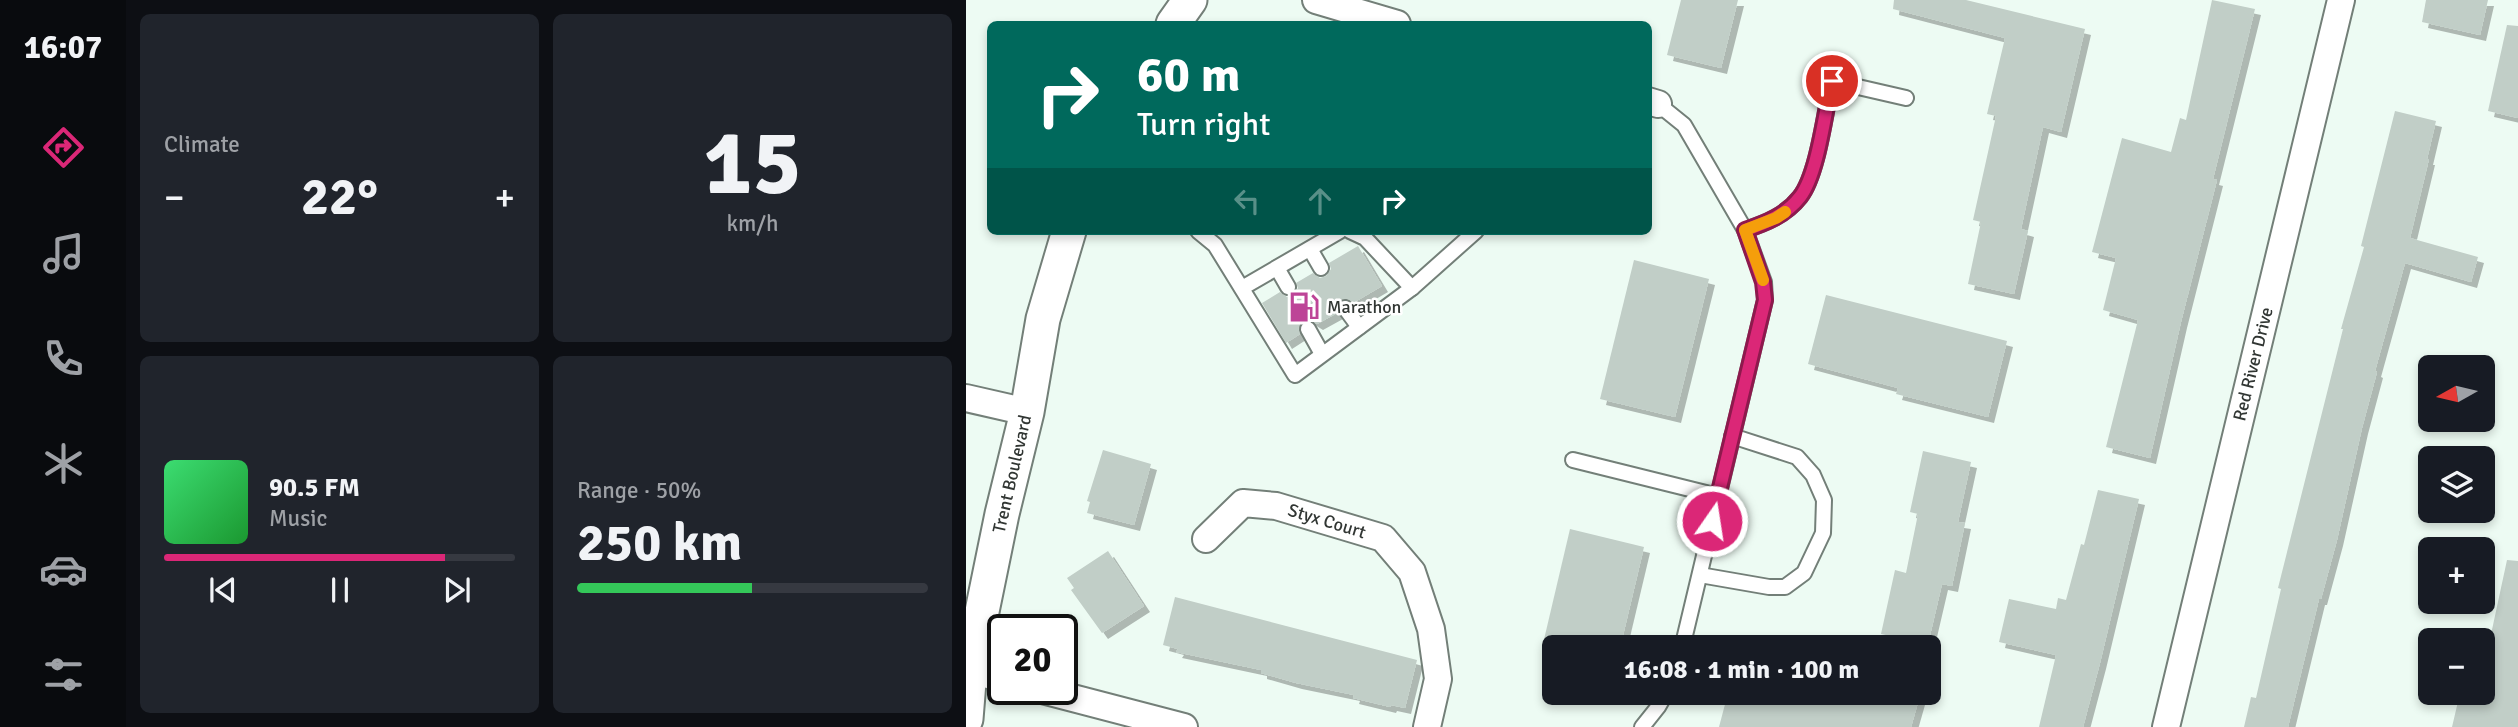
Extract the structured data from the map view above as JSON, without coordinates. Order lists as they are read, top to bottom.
{
  "streets": {
    "street": ["Red River Drive", "Trent Boulevard", "Styx Court"]
  },
  "places": {
    "fuel station": ["Marathon"]
  },
  "north": "left",
  "page": {
    "tabs": "16:07",
    "tile": [
      "Climate",
      ["15", "km/h"],
      ["Range · 50%", "250 km"]
    ],
    "turn": ["60 m", "Turn right"],
    "heat": ["−", "22°", "+"],
    "map_buttons": ["+", "−"],
    "song": ["90.5 FM", "Music"],
    "limit": "20",
    "trip": "16:08 · 1 min · 100 m"
  }
}
